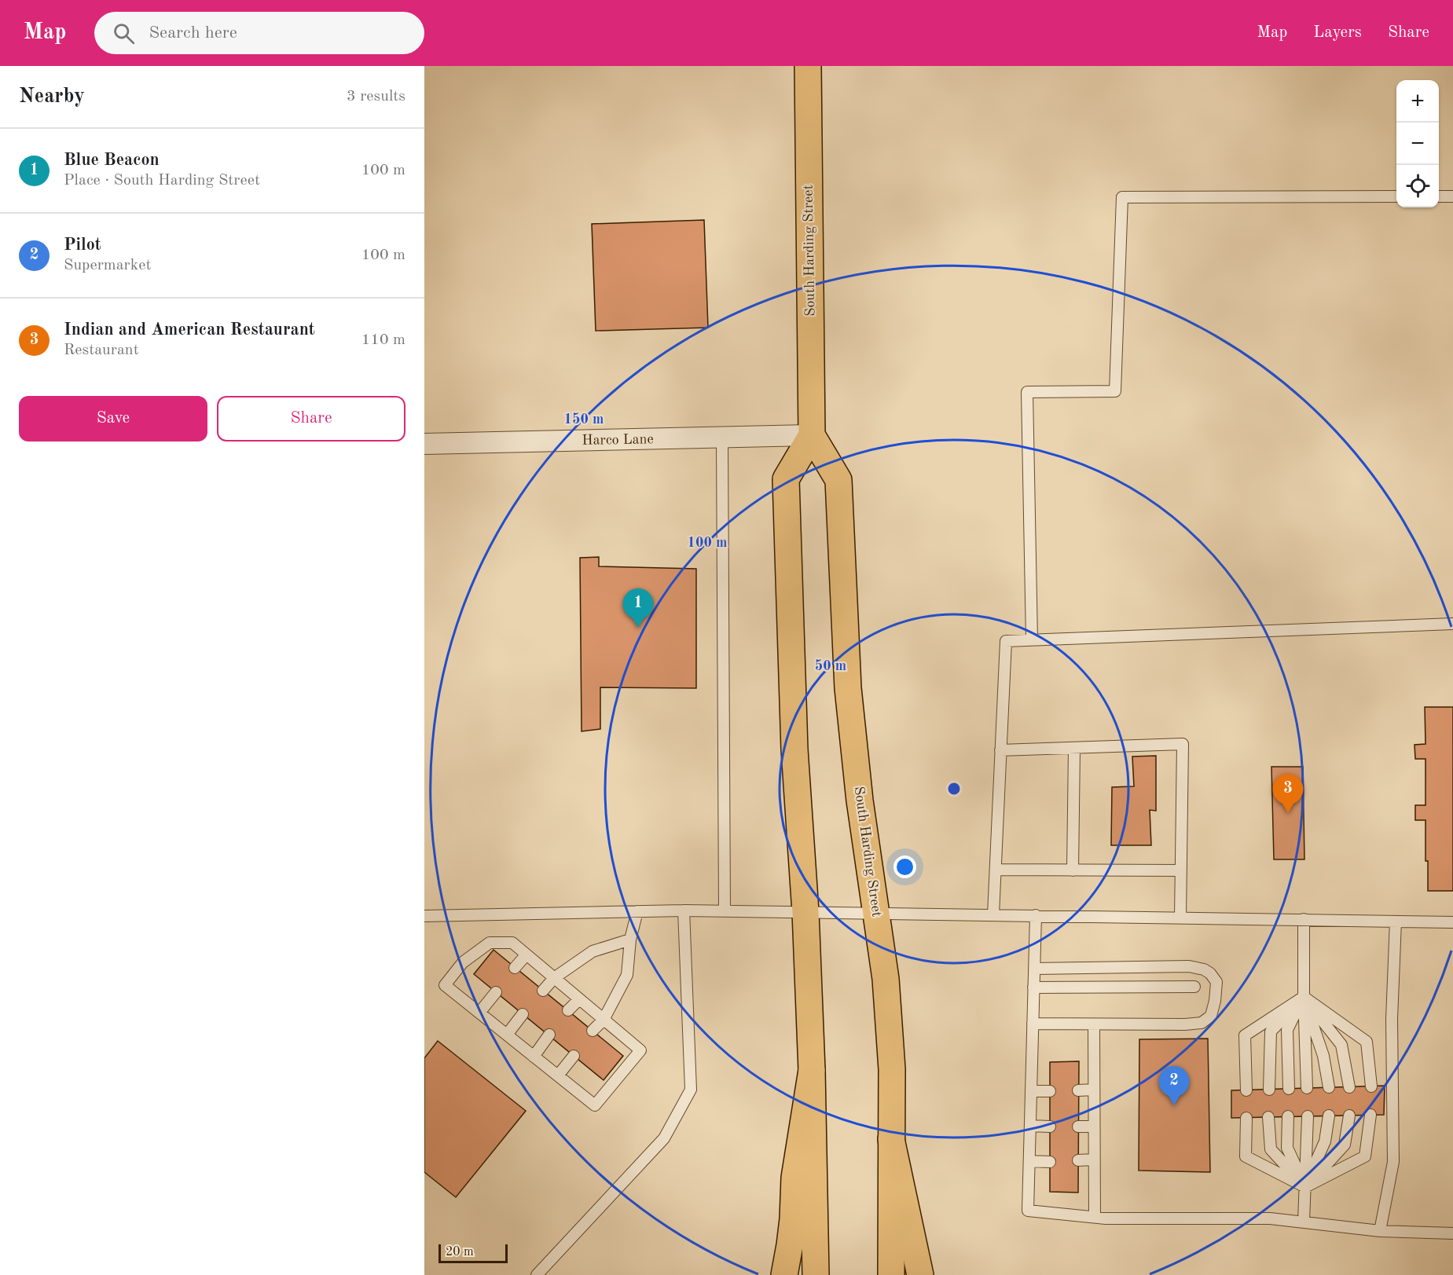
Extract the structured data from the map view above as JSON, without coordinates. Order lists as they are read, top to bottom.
{
  "streets": {
    "main road": ["South Harding Street"],
    "street": ["Harco Lane"]
  },
  "crossings": [
    ["South Harding Street", "Harco Lane"]
  ],
  "scale_bar": "20 m",
  "page": {
    "header": "Map",
    "search": "Search here",
    "nav": ["Map", "Layers", "Share"],
    "heading": ["Nearby", "3 results"],
    "map_buttons": ["+", "−"],
    "list": [
      {
        "mark": "1",
        "name": "Blue Beacon",
        "note": "Place · South Harding Street",
        "value": "100 m"
      },
      {
        "mark": "2",
        "name": "Pilot",
        "note": "Supermarket",
        "value": "100 m"
      },
      {
        "mark": "3",
        "name": "Indian and American Restaurant",
        "note": "Restaurant",
        "value": "110 m"
      }
    ],
    "buttons": ["Save", "Share"],
    "pins": ["1", "3", "2"],
    "scale": "20 m"
  },
  "rings": ["150 m", "100 m", "50 m"]
}
